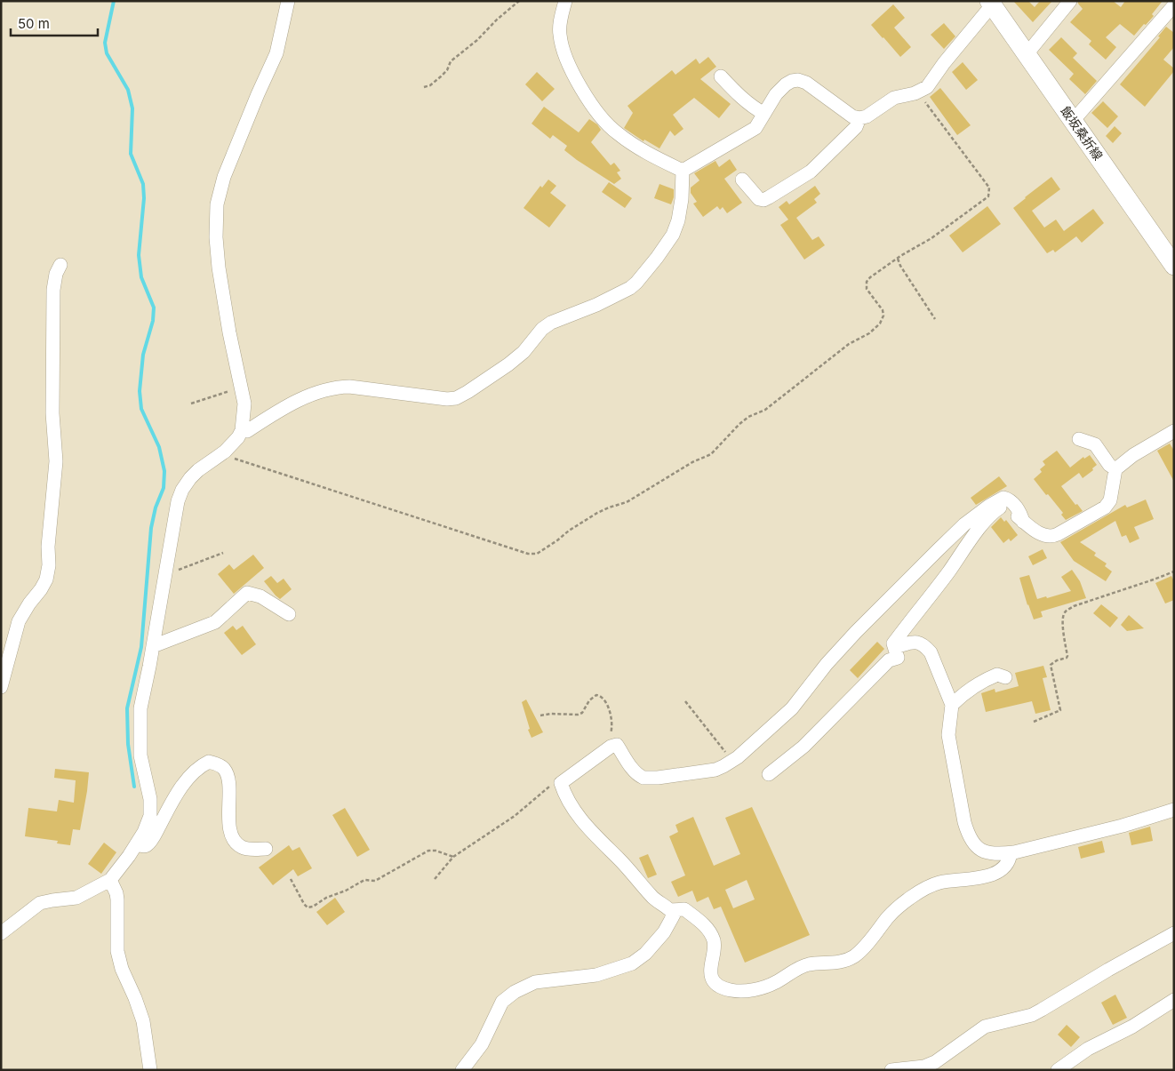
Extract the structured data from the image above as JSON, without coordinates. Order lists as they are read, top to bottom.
{
  "streets": {
    "main road": ["飯坂桑折線"]
  },
  "scale_bar": "50 m"
}
